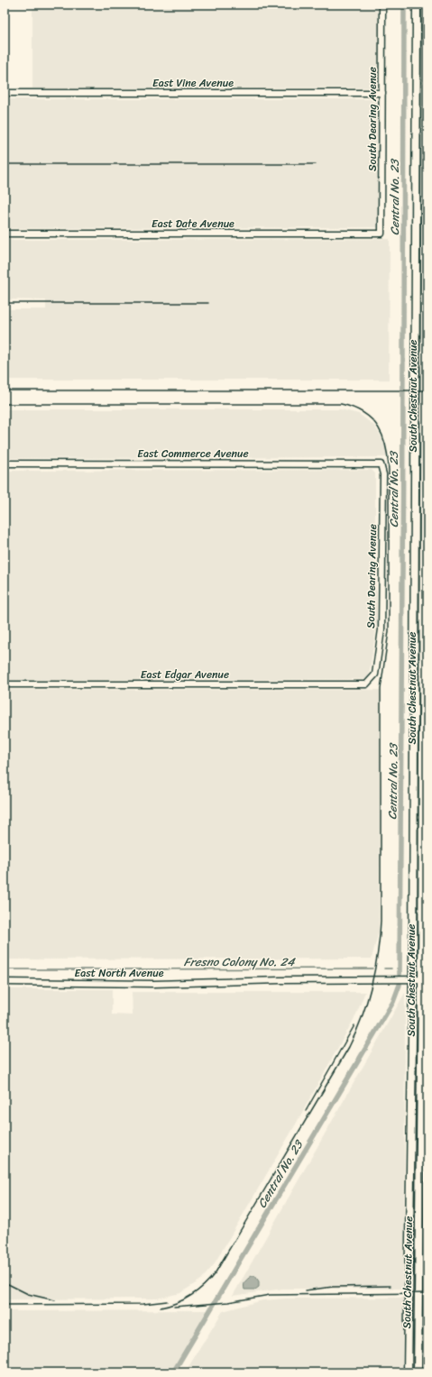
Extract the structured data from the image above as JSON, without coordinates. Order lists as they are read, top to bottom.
{
  "streets": {
    "main road": ["South Chestnut Avenue"],
    "street": [
      "East Vine Avenue",
      "South Dearing Avenue",
      "East Date Avenue",
      "East Commerce Avenue",
      "East Edgar Avenue",
      "East North Avenue"
    ]
  },
  "crossings": [
    ["East Vine Avenue", "South Dearing Avenue"],
    ["South Dearing Avenue", "East Date Avenue"],
    ["South Dearing Avenue", "East Commerce Avenue"],
    ["South Dearing Avenue", "East Edgar Avenue"],
    ["South Chestnut Avenue", "East North Avenue"]
  ],
  "water": ["Central No. 23", "Fresno Colony No. 24"]
}
